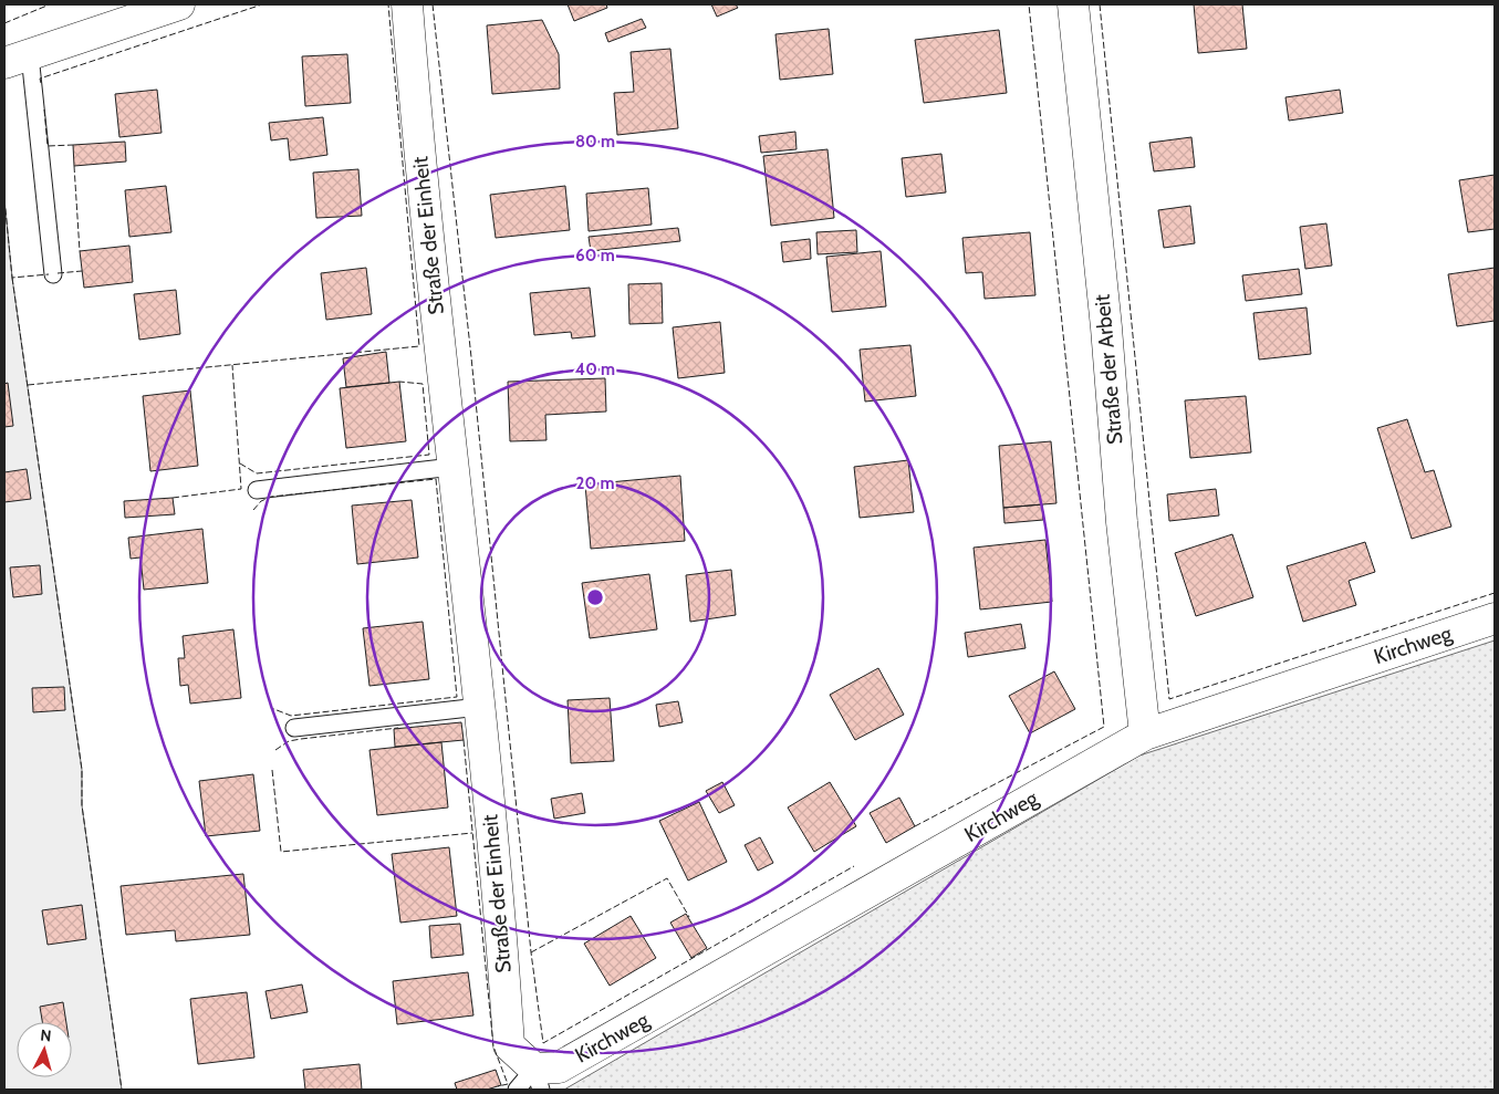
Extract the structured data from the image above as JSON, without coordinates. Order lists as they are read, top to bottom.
{
  "streets": {
    "street": ["Straße der Einheit", "Straße der Arbeit", "Kirchweg"]
  },
  "crossings": [
    ["Straße der Einheit", "Kirchweg"],
    ["Straße der Arbeit", "Kirchweg"]
  ],
  "north": "top",
  "rings": [
    "80 m",
    "60 m",
    "40 m",
    "20 m"
  ]
}
